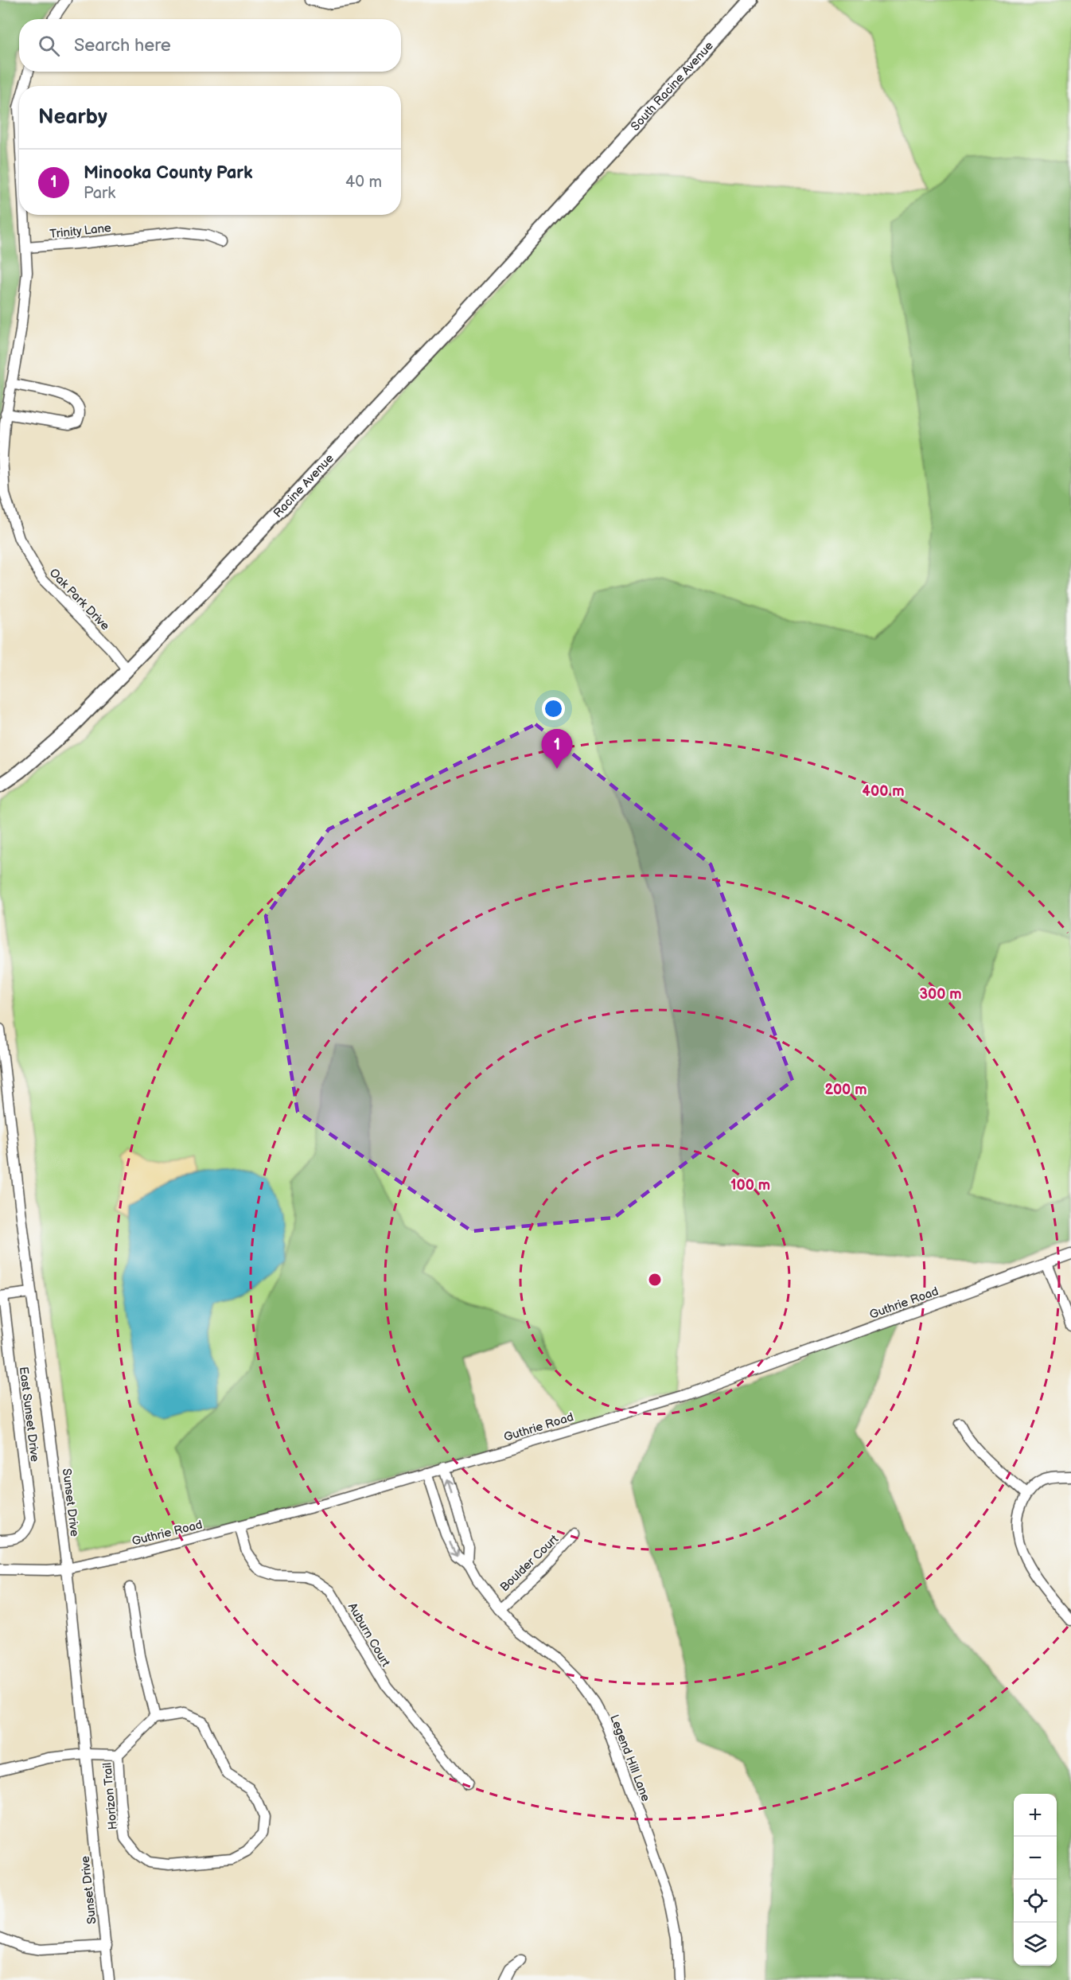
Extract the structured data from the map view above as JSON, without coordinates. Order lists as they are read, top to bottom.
{
  "streets": {
    "main road": ["South Racine Avenue", "Racine Avenue"],
    "street": [
      "Trinity Lane",
      "Oak Park Drive",
      "Guthrie Road",
      "East Sunset Drive",
      "Sunset Drive",
      "Boulder Court",
      "Auburn Court",
      "Legend Hill Lane",
      "Horizon Trail"
    ]
  },
  "crossings": [
    ["South Racine Avenue", "Racine Avenue"],
    ["Trinity Lane", "Oak Park Drive"],
    ["Racine Avenue", "Oak Park Drive"],
    ["Guthrie Road", "Sunset Drive"],
    ["Guthrie Road", "Auburn Court"],
    ["Guthrie Road", "Legend Hill Lane"],
    ["Sunset Drive", "Horizon Trail"],
    ["Boulder Court", "Legend Hill Lane"]
  ],
  "page": {
    "search": "Search here",
    "heading": "Nearby",
    "list": [
      {
        "mark": "1",
        "name": "Minooka County Park",
        "note": "Park",
        "value": "40 m"
      }
    ],
    "pins": "1",
    "map_buttons": ["+", "−"]
  },
  "rings": [
    "400 m",
    "300 m",
    "200 m",
    "100 m"
  ]
}
